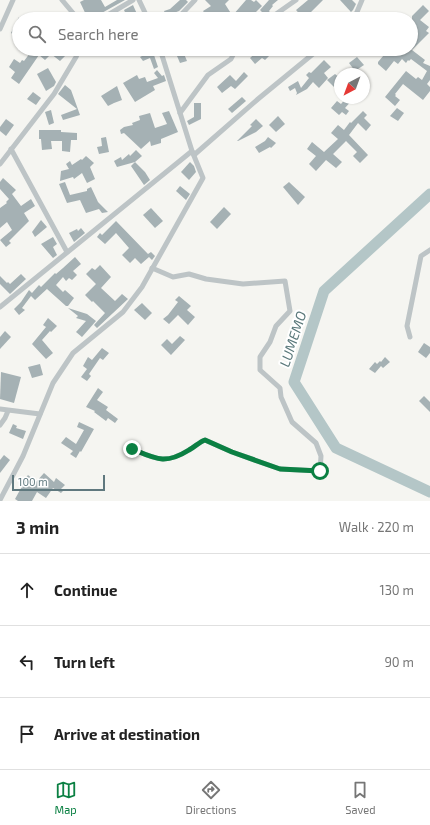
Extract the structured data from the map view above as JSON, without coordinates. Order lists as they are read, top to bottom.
{
  "water": ["LUMEMO"],
  "scale_bar": "100 m",
  "north": "bottom left",
  "page": {
    "search": "Search here",
    "scale": "100 m",
    "heading": ["3 min", "Walk · 220 m"],
    "list": [
      ["Continue", "130 m"],
      ["Turn left", "90 m"],
      "Arrive at destination"
    ],
    "nav": ["Map", "Directions", "Saved"]
  }
}
